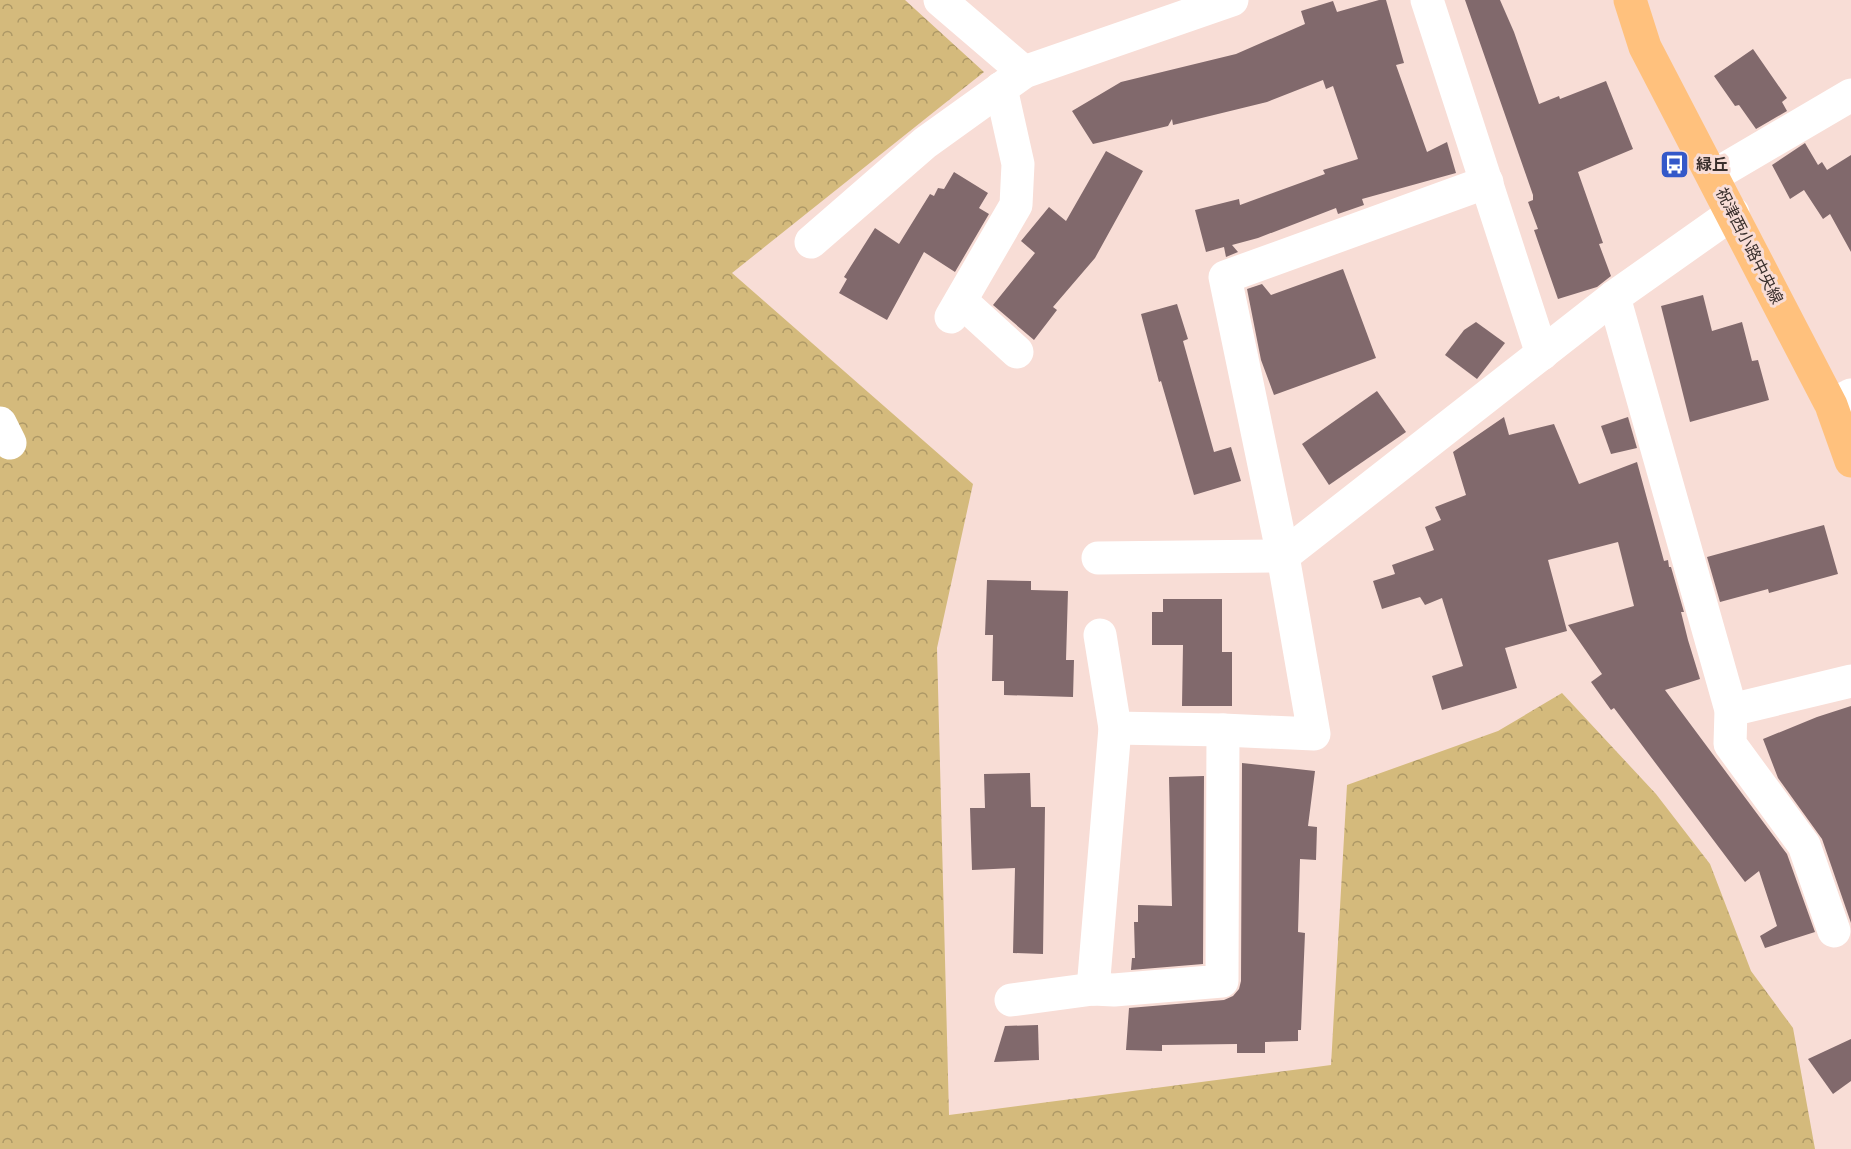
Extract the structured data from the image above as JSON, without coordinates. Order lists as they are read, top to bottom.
{
  "streets": {
    "main road": ["祝津西小路中央線"]
  },
  "places": {
    "bus stop": ["緑丘"]
  }
}
